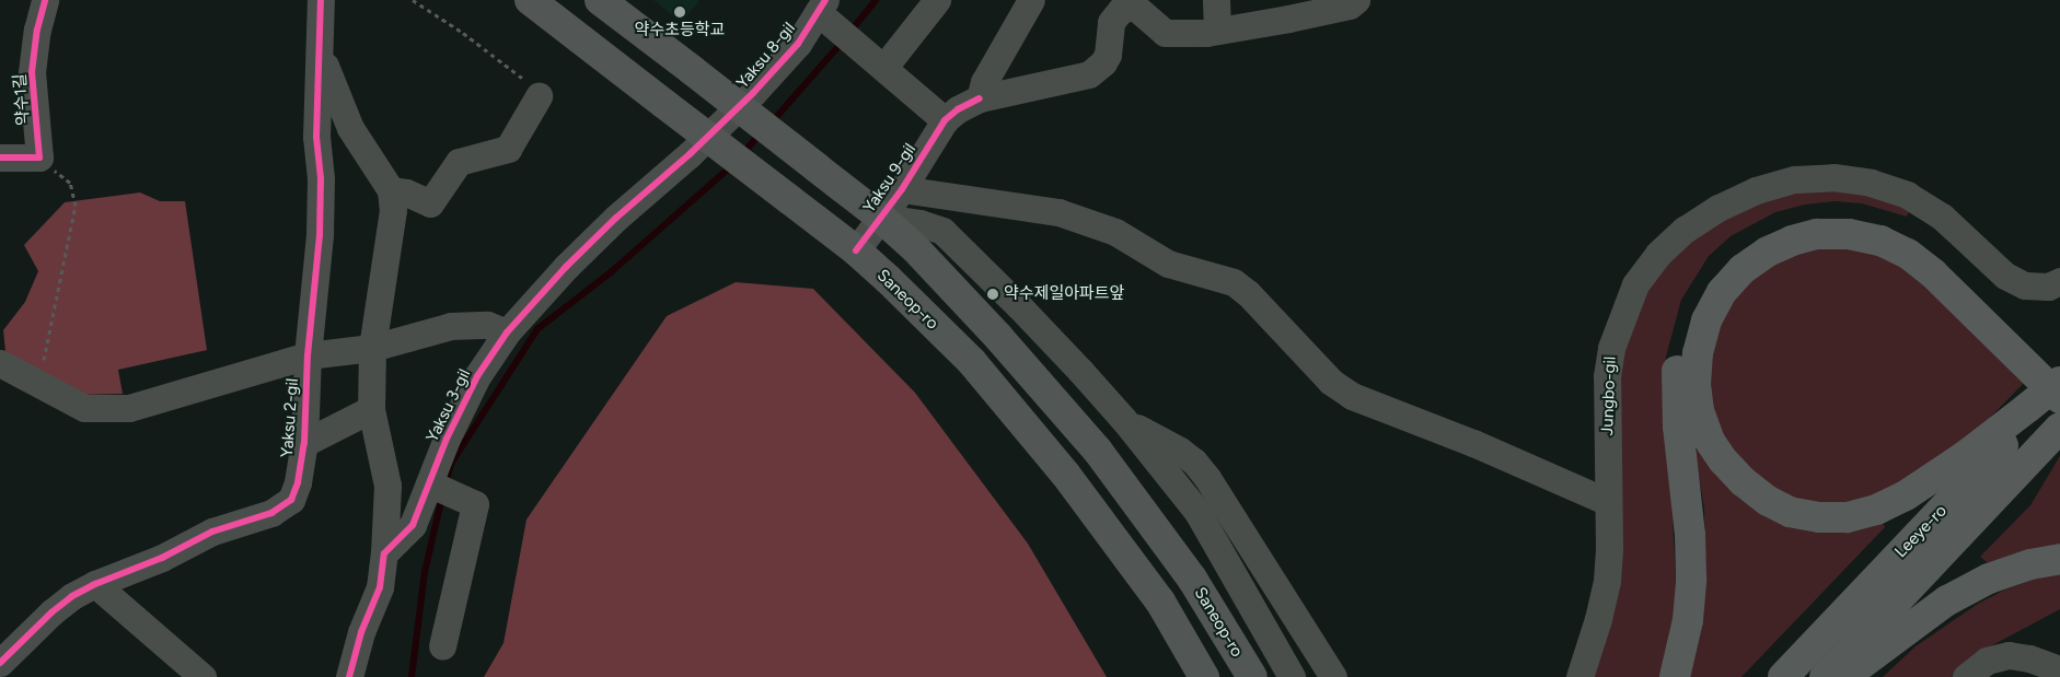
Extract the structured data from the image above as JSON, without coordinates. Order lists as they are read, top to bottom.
{
  "streets": {
    "highway": ["Leeye-ro"],
    "main road": ["Saneop-ro"],
    "street": [
      "Yaksu 8-gil",
      "약수1길",
      "Yaksu 9-gil",
      "Jungbo-gil",
      "Yaksu 3-gil",
      "Yaksu 2-gil"
    ]
  },
  "crossings": [
    ["Yaksu 8-gil", "Yaksu 3-gil"],
    ["Yaksu 9-gil", "Saneop-ro"]
  ],
  "places": ["약수초등학교", "약수제일아파트앞"]
}
